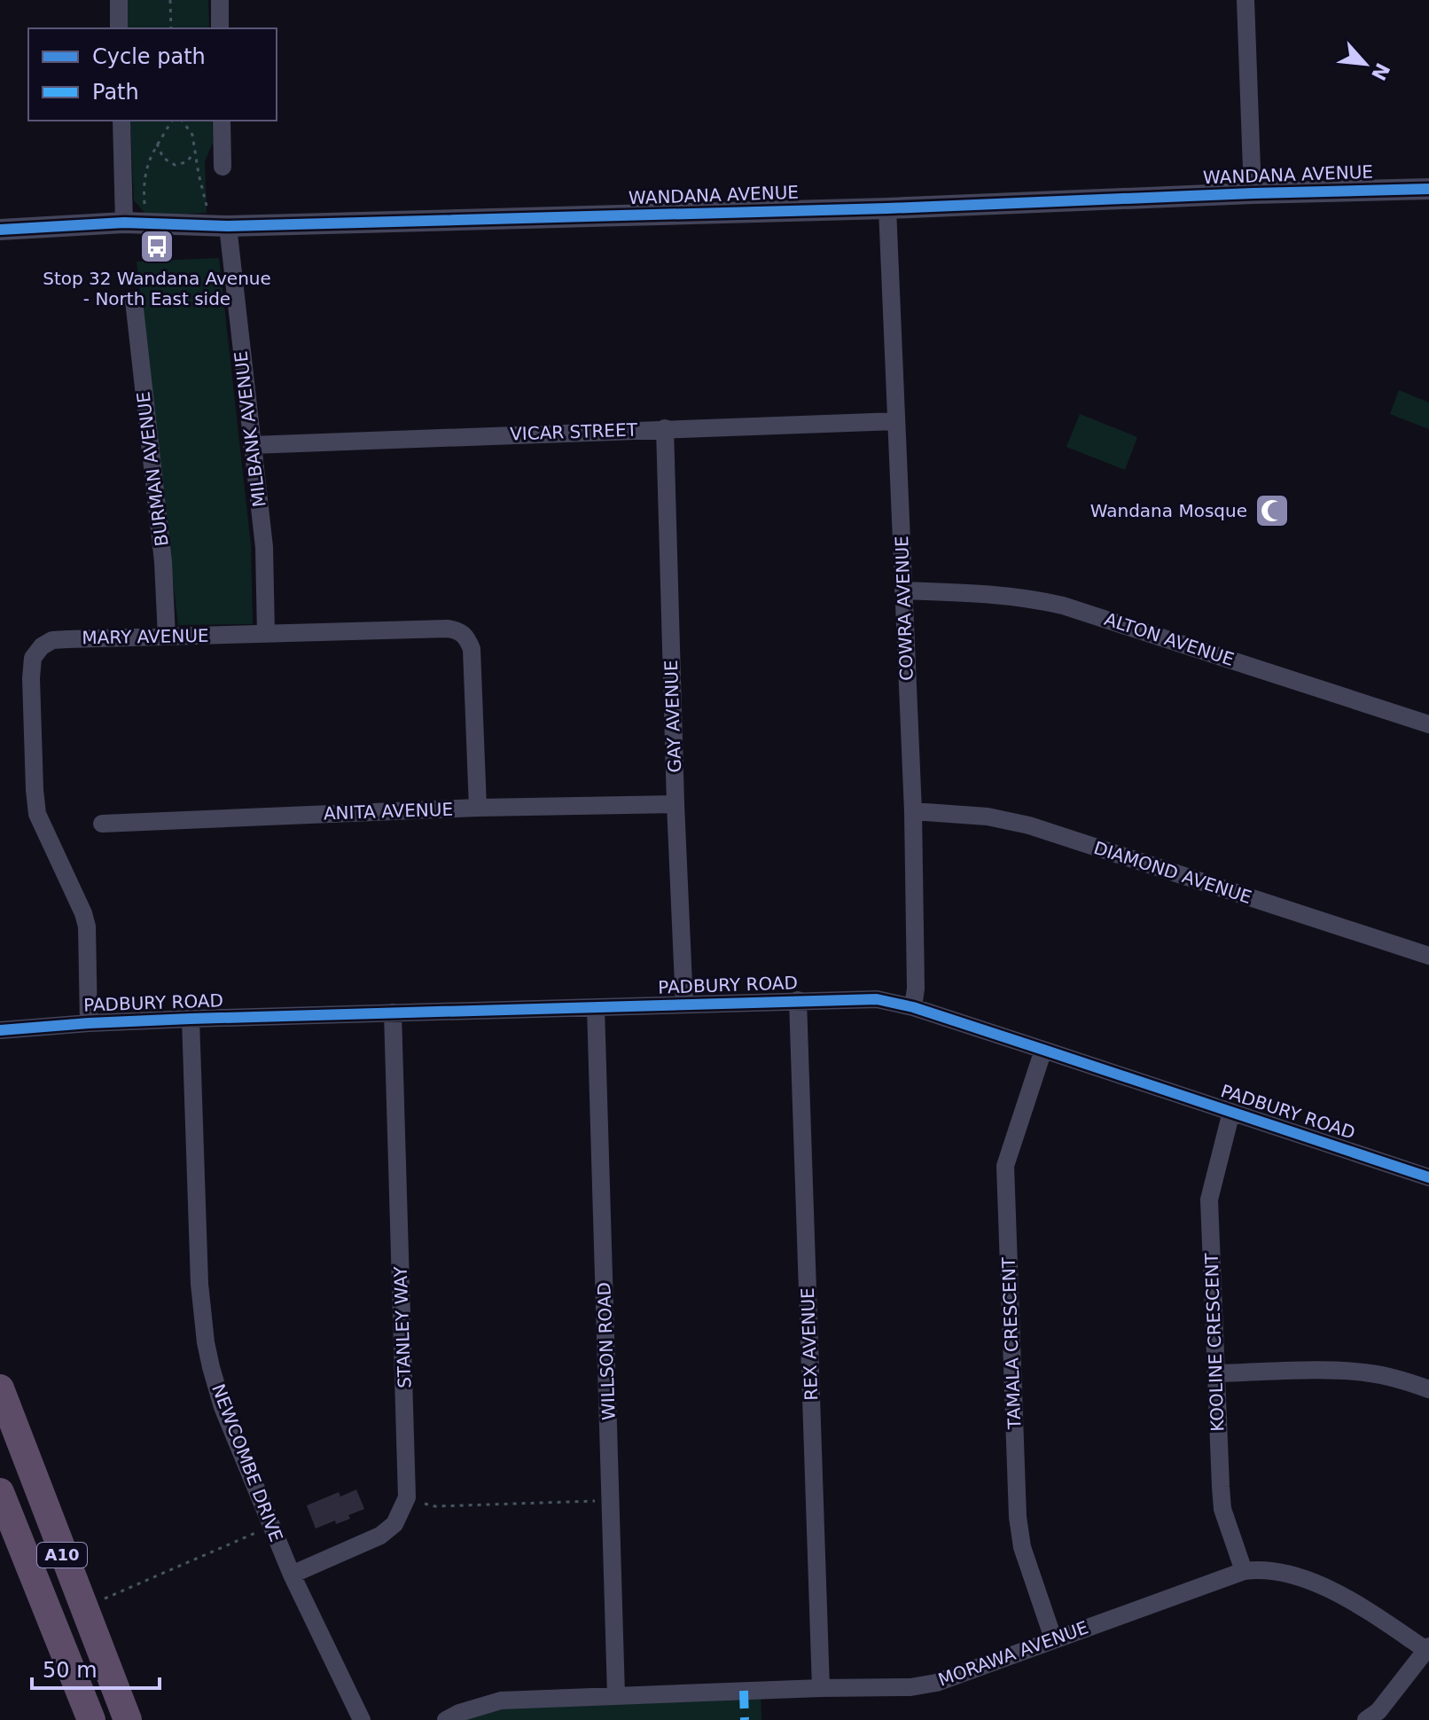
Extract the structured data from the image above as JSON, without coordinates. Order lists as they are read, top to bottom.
{
  "streets": {
    "highway": ["A10"],
    "street": [
      "WANDANA AVENUE",
      "MILBANK AVENUE",
      "VICAR STREET",
      "BURMAN AVENUE",
      "COWRA AVENUE",
      "MARY AVENUE",
      "ALTON AVENUE",
      "GAY AVENUE",
      "ANITA AVENUE",
      "DIAMOND AVENUE",
      "PADBURY ROAD",
      "STANLEY WAY",
      "KOOLINE CRESCENT",
      "TAMALA CRESCENT",
      "REX AVENUE",
      "WILLSON ROAD",
      "NEWCOMBE DRIVE",
      "MORAWA AVENUE"
    ]
  },
  "crossings": [
    ["WANDANA AVENUE", "MILBANK AVENUE"],
    ["WANDANA AVENUE", "COWRA AVENUE"],
    ["MILBANK AVENUE", "VICAR STREET"],
    ["MILBANK AVENUE", "MARY AVENUE"],
    ["VICAR STREET", "COWRA AVENUE"],
    ["VICAR STREET", "GAY AVENUE"],
    ["BURMAN AVENUE", "MARY AVENUE"],
    ["COWRA AVENUE", "ALTON AVENUE"],
    ["COWRA AVENUE", "DIAMOND AVENUE"],
    ["COWRA AVENUE", "PADBURY ROAD"],
    ["MARY AVENUE", "ANITA AVENUE"],
    ["MARY AVENUE", "PADBURY ROAD"],
    ["GAY AVENUE", "ANITA AVENUE"],
    ["GAY AVENUE", "PADBURY ROAD"],
    ["PADBURY ROAD", "STANLEY WAY"],
    ["PADBURY ROAD", "KOOLINE CRESCENT"],
    ["PADBURY ROAD", "TAMALA CRESCENT"],
    ["PADBURY ROAD", "REX AVENUE"],
    ["PADBURY ROAD", "WILLSON ROAD"],
    ["PADBURY ROAD", "NEWCOMBE DRIVE"],
    ["STANLEY WAY", "NEWCOMBE DRIVE"],
    ["KOOLINE CRESCENT", "MORAWA AVENUE"],
    ["TAMALA CRESCENT", "MORAWA AVENUE"],
    ["REX AVENUE", "MORAWA AVENUE"],
    ["WILLSON ROAD", "MORAWA AVENUE"]
  ],
  "places": {
    "bus stop": ["Stop 32 Wandana Avenue - North East side"],
    "mosque": ["Wandana Mosque"]
  },
  "legend": ["Cycle path", "Path"],
  "scale_bar": "50 m",
  "north": "bottom right"
}
